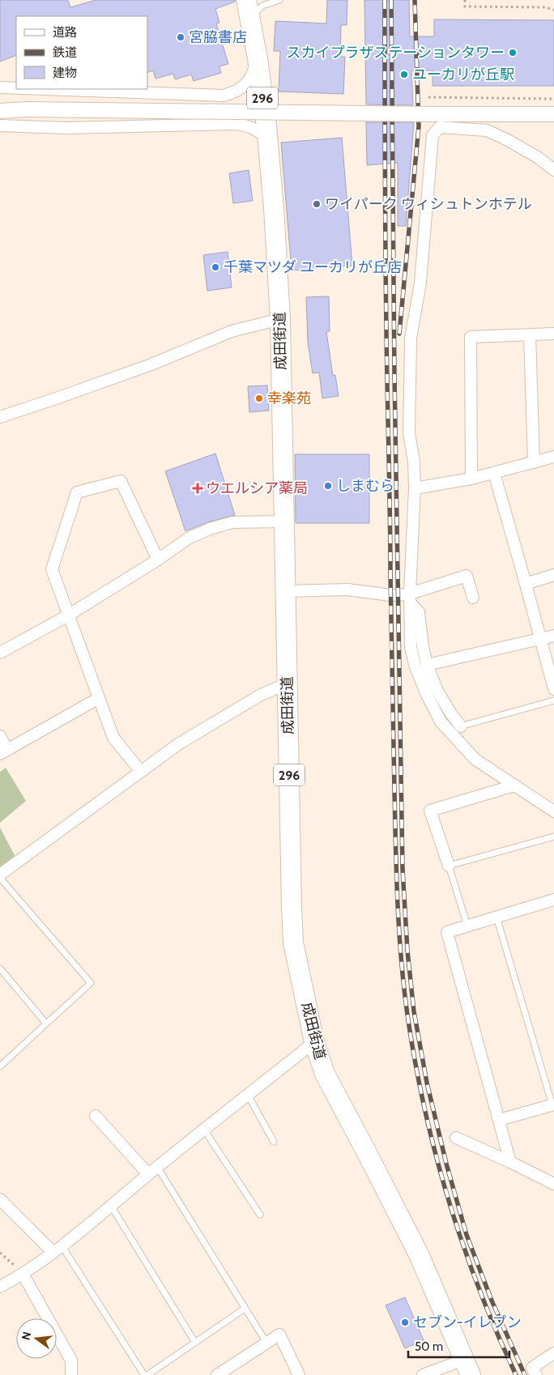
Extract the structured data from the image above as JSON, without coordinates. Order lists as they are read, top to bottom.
{
  "streets": {
    "highway": ["296", "成田街道"]
  },
  "places": {
    "other": [
      "宮脇書店",
      "スカイプラザステーションタワー",
      "ユーカリが丘駅",
      "ワイパーク ウィシュトンホテル",
      "千葉マツダ ユーカリが丘店",
      "幸楽苑",
      "しまむら",
      "セブン-イレブン"
    ],
    "health": ["ウエルシア薬局"]
  },
  "legend": ["道路", "鉄道", "建物"],
  "scale_bar": "50 m",
  "north": "left"
}
